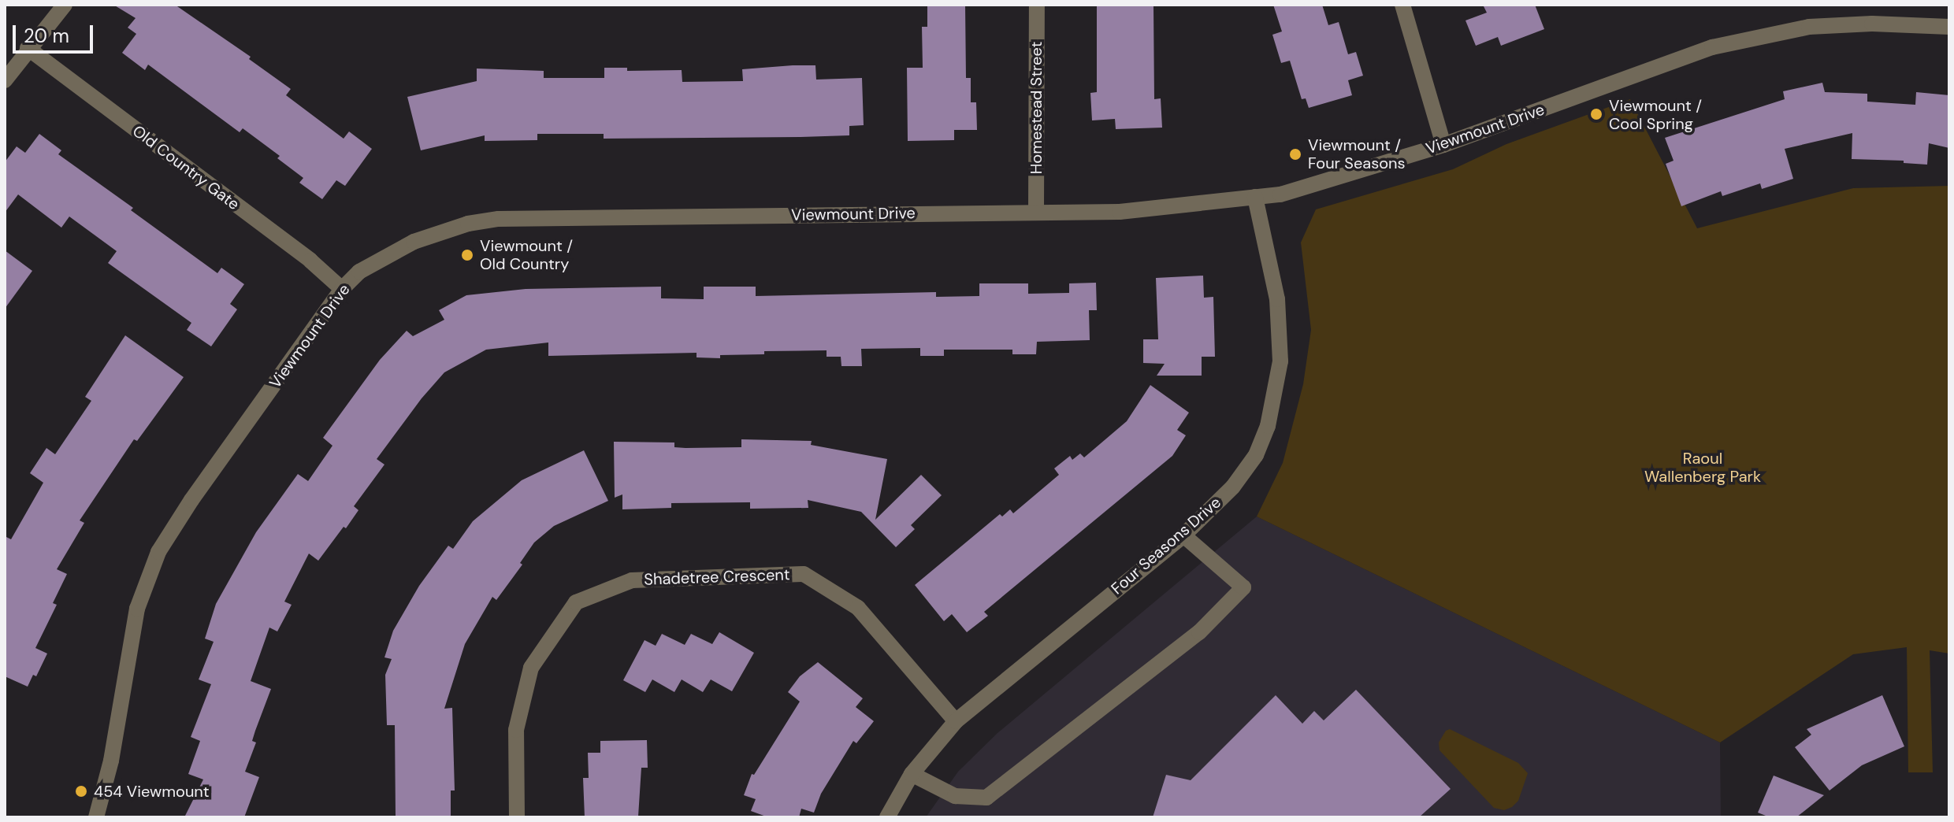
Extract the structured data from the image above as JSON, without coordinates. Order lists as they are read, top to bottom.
{
  "streets": {
    "street": [
      "Homestead Street",
      "Viewmount Drive",
      "Old Country Gate",
      "Four Seasons Drive",
      "Shadetree Crescent"
    ]
  },
  "crossings": [
    ["Homestead Street", "Viewmount Drive"],
    ["Viewmount Drive", "Old Country Gate"],
    ["Viewmount Drive", "Four Seasons Drive"],
    ["Four Seasons Drive", "Shadetree Crescent"]
  ],
  "parks": ["Raoul Wallenberg Park"],
  "places": [
    "Viewmount / Cool Spring",
    "Viewmount / Four Seasons",
    "Viewmount / Old Country",
    "454 Viewmount"
  ],
  "scale_bar": "20 m"
}
